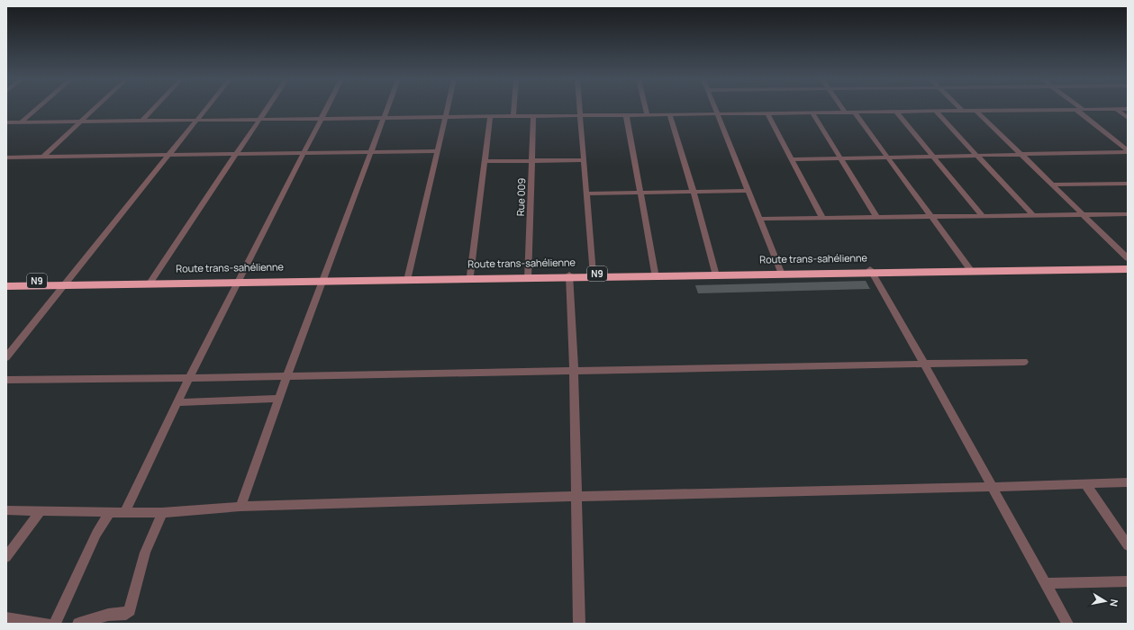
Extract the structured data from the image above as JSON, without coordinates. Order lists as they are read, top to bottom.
{
  "streets": {
    "highway": ["Route trans-sahélienne", "N9"],
    "street": ["Rue 009"]
  },
  "crossings": [
    ["Rue 009", "Route trans-sahélienne"],
    ["Route trans-sahélienne", "N9"]
  ],
  "north": "right"
}
